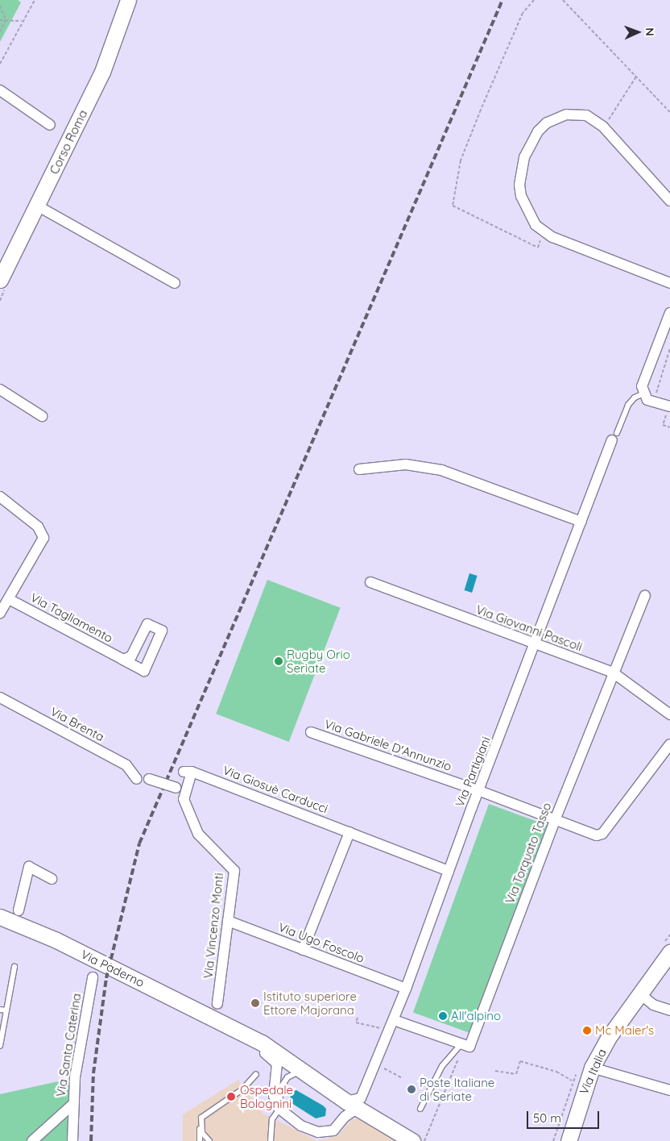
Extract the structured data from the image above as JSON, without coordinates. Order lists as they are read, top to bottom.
{
  "streets": {
    "street": [
      "Corso Roma",
      "Via Tagliamento",
      "Via Giovanni Pascoli",
      "Via Brenta",
      "Via Gabriele D'Annunzio",
      "Via Partigiani",
      "Via Giosuè Carducci",
      "Via Torquato Tasso",
      "Via Vincenzo Monti",
      "Via Ugo Foscolo",
      "Via Paderno",
      "Via Santa Caterina",
      "Via Italia"
    ]
  },
  "crossings": [
    ["Via Giovanni Pascoli", "Via Partigiani"],
    ["Via Giovanni Pascoli", "Via Torquato Tasso"],
    ["Via Gabriele D'Annunzio", "Via Partigiani"],
    ["Via Gabriele D'Annunzio", "Via Torquato Tasso"],
    ["Via Partigiani", "Via Giosuè Carducci"],
    ["Via Partigiani", "Via Ugo Foscolo"],
    ["Via Partigiani", "Via Paderno"],
    ["Via Giosuè Carducci", "Via Vincenzo Monti"],
    ["Via Vincenzo Monti", "Via Ugo Foscolo"]
  ],
  "places": [
    "Rugby Orio Seriate",
    "Istituto superiore Ettore Majorana",
    "All'alpino",
    "Mc Maier's",
    "Poste Italiane di Seriate",
    "Ospedale Bolognini"
  ],
  "scale_bar": "50 m",
  "north": "right"
}
